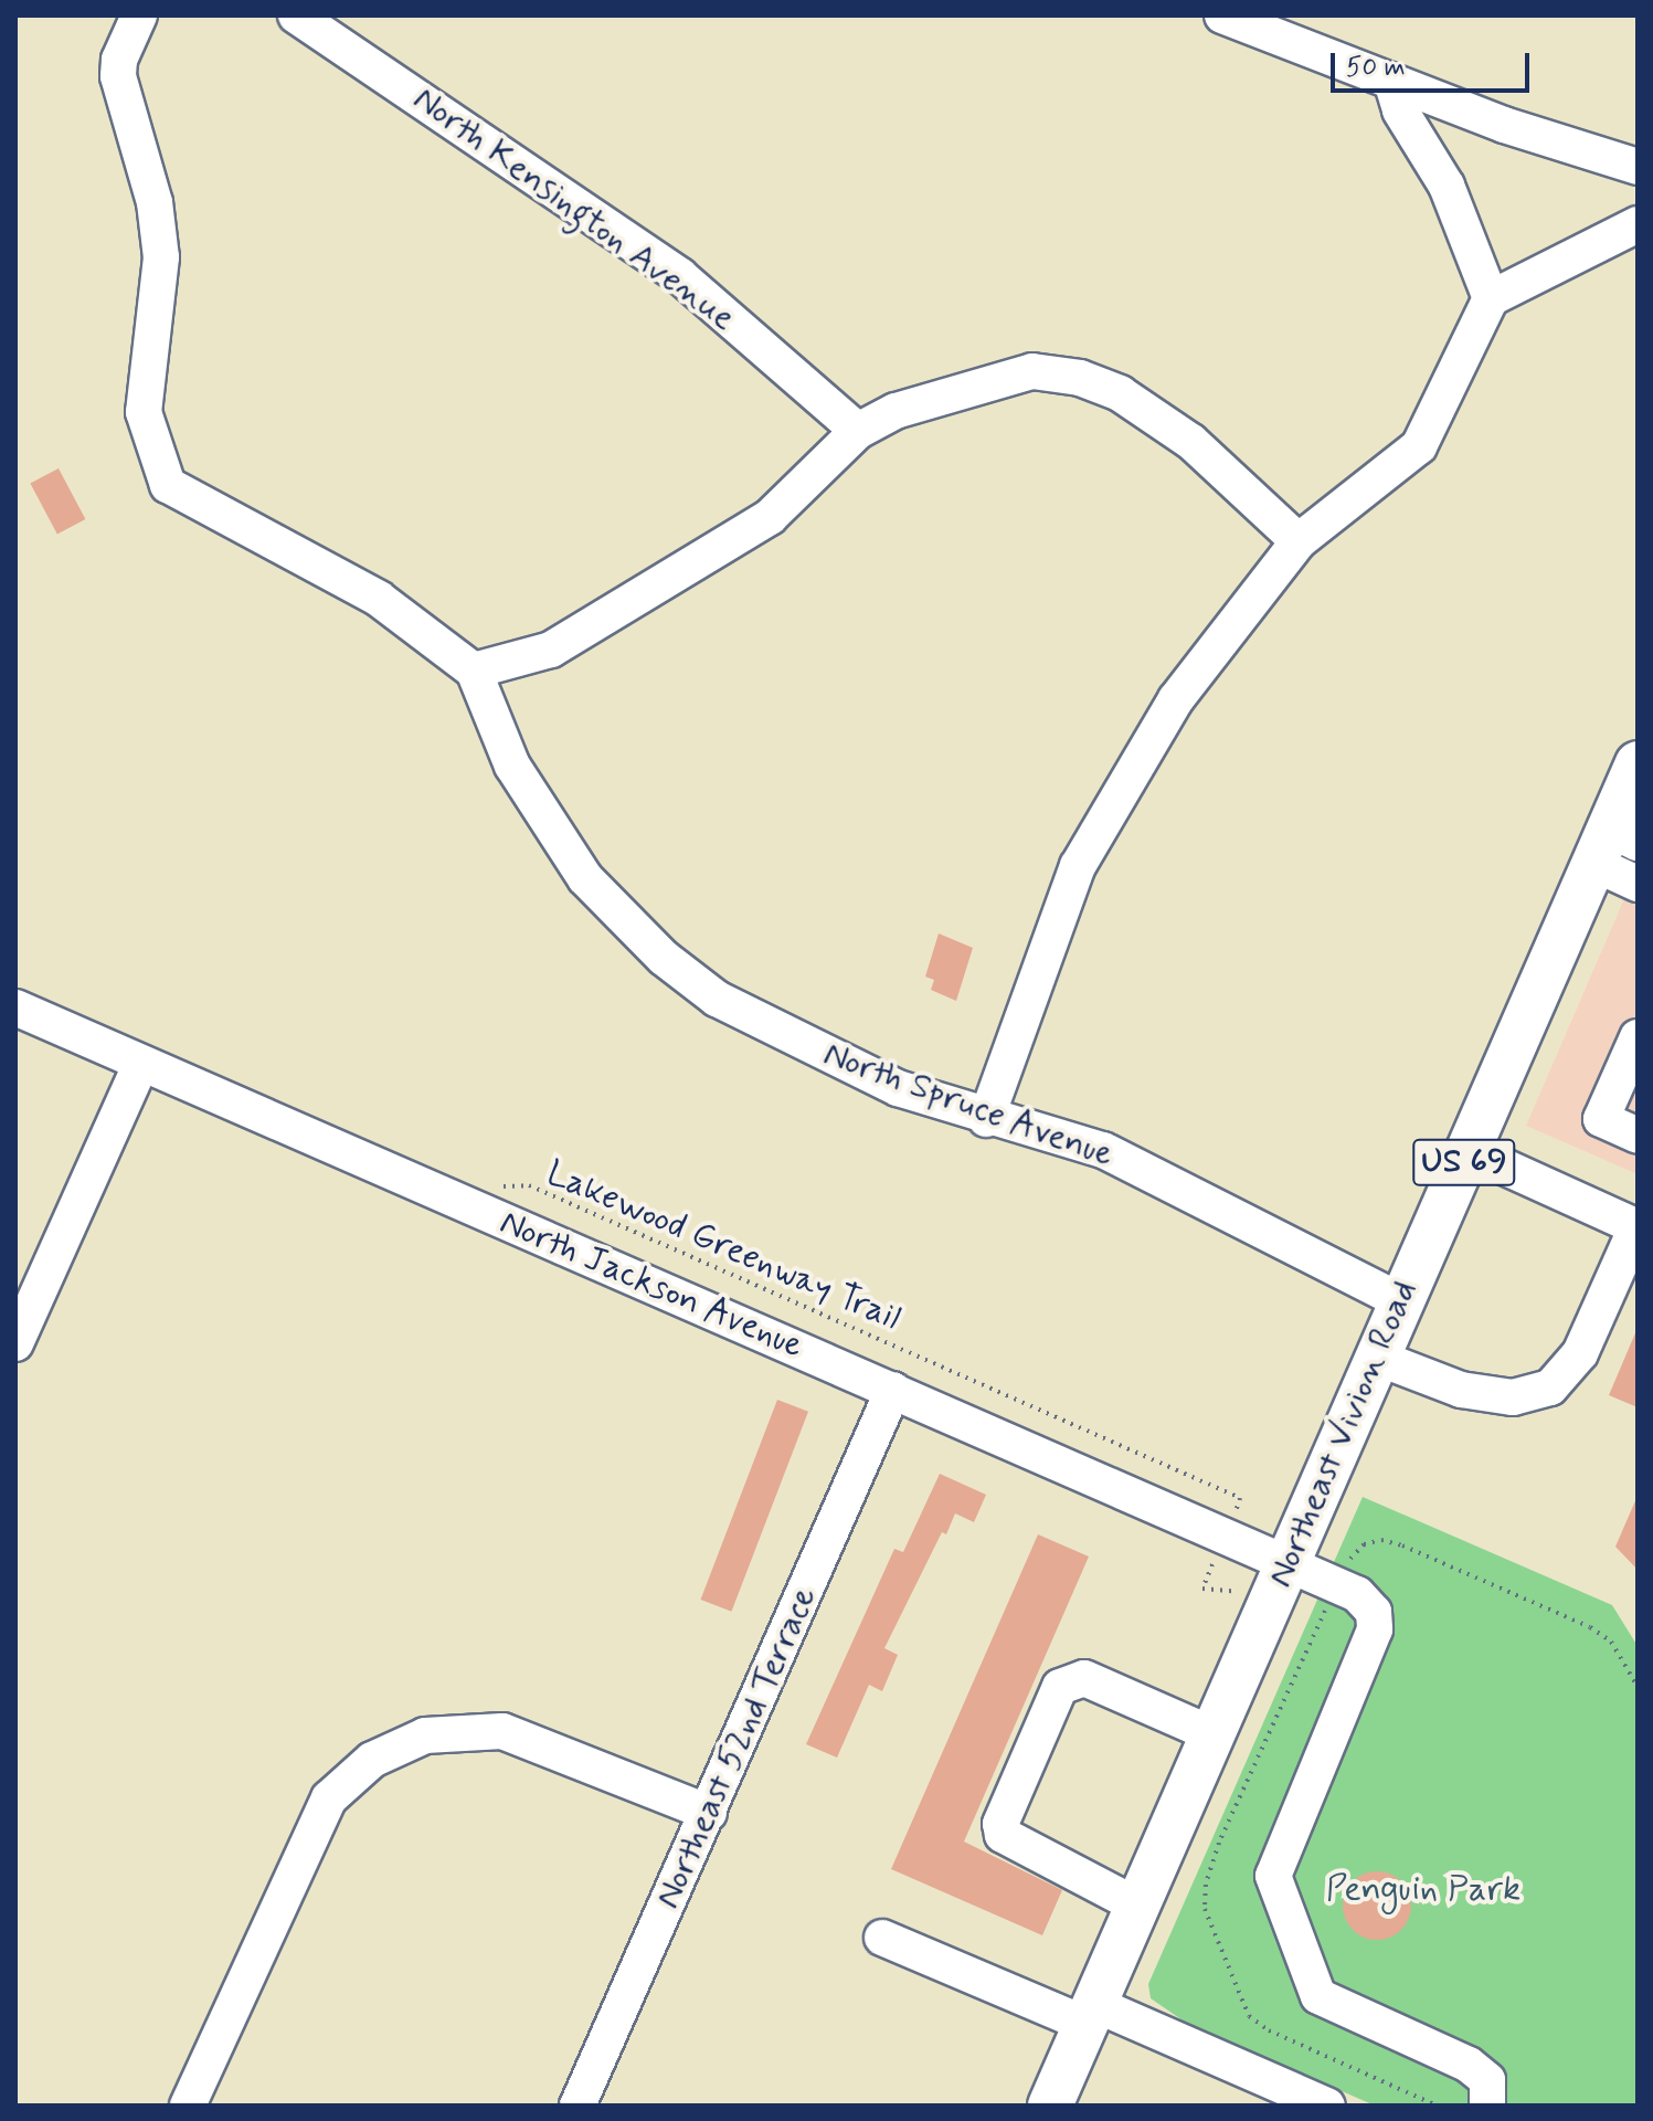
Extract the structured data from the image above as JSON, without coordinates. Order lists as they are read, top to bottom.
{
  "streets": {
    "main road": ["US 69", "Northeast Vivion Road"],
    "street": [
      "North Kensington Avenue",
      "North Spruce Avenue",
      "North Jackson Avenue",
      "Northeast 52nd Terrace"
    ],
    "path": ["Lakewood Greenway Trail"]
  },
  "crossings": [
    ["North Spruce Avenue", "Northeast Vivion Road"],
    ["North Jackson Avenue", "Northeast Vivion Road"],
    ["North Jackson Avenue", "Northeast 52nd Terrace"]
  ],
  "parks": ["Penguin Park"],
  "scale_bar": "50 m"
}
